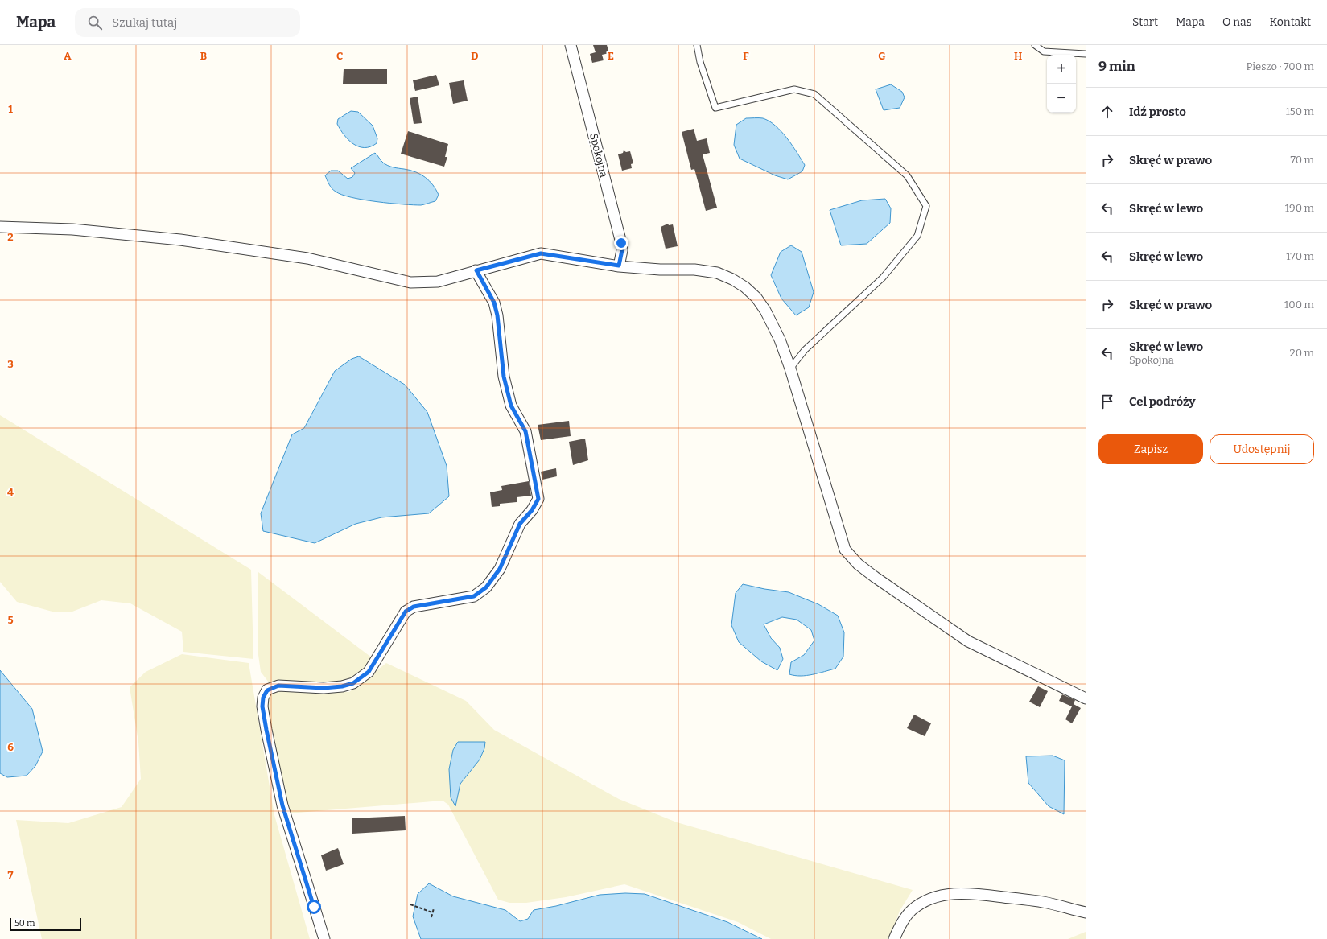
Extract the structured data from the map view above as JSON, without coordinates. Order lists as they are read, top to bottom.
{
  "streets": {
    "street": ["Spokojna"]
  },
  "scale_bar": "50 m",
  "page": {
    "header": "Mapa",
    "search": "Szukaj tutaj",
    "nav": [
      "Start",
      "Mapa",
      "O nas",
      "Kontakt"
    ],
    "heading": ["9 min", "Pieszo · 700 m"],
    "map_buttons": ["+", "−"],
    "list": [
      ["Idź prosto", "150 m"],
      ["Skręć w prawo", "70 m"],
      ["Skręć w lewo", "190 m"],
      ["Skręć w lewo", "170 m"],
      ["Skręć w prawo", "100 m"],
      ["Skręć w lewo", "Spokojna", "20 m"],
      "Cel podróży"
    ],
    "buttons": ["Zapisz", "Udostępnij"],
    "scale": "50 m"
  },
  "grid": {
    "columns": [
      "A",
      "B",
      "C",
      "D",
      "E",
      "F",
      "G",
      "H"
    ],
    "rows": [
      "1",
      "2",
      "3",
      "4",
      "5",
      "6",
      "7"
    ]
  }
}
